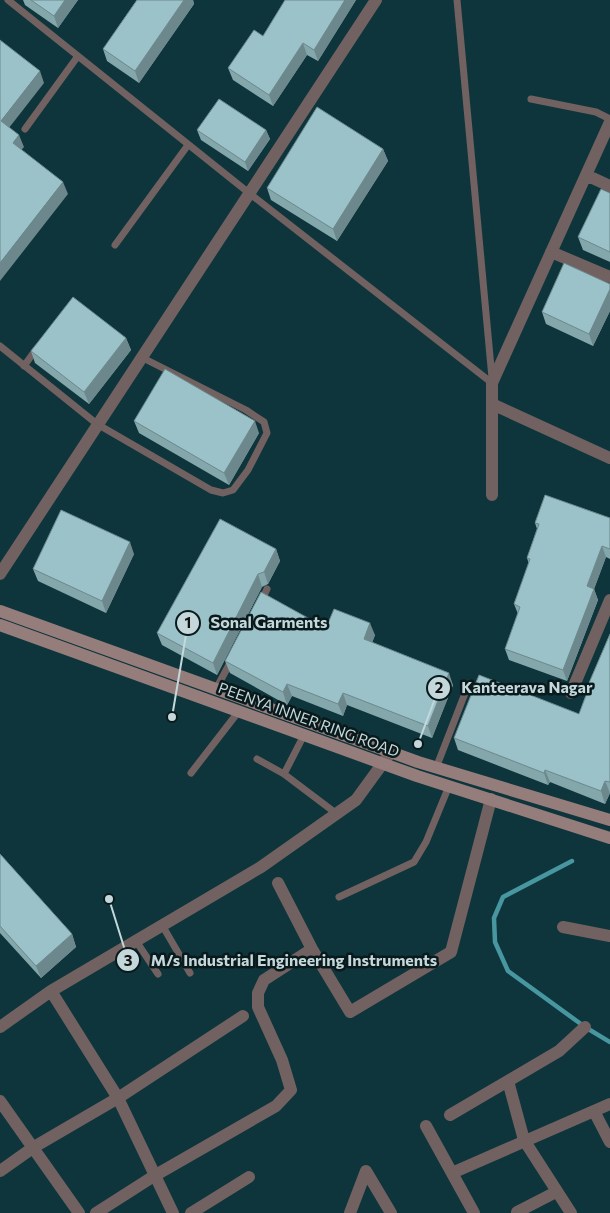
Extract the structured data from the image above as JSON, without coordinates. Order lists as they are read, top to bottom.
{
  "streets": {
    "main road": ["PEENYA INNER RING ROAD"]
  },
  "places": ["Sonal Garments", "Kanteerava Nagar", "M/s Industrial Engineering Instruments"]
}
